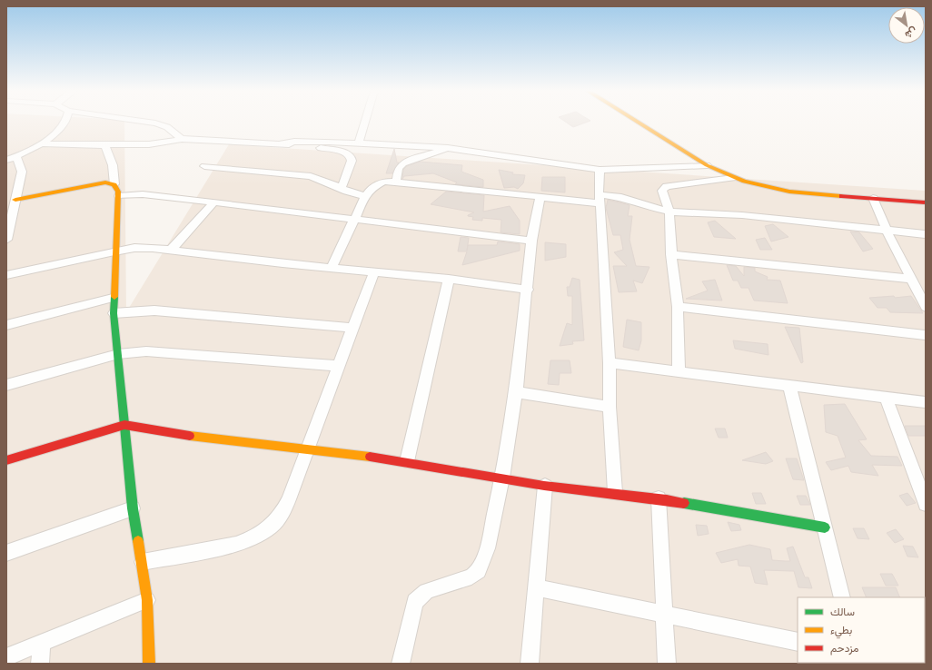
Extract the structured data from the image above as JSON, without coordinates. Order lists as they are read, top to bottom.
{
  "legend": ["سالك", "بطيء", "مزدحم"],
  "north": "bottom right"
}
